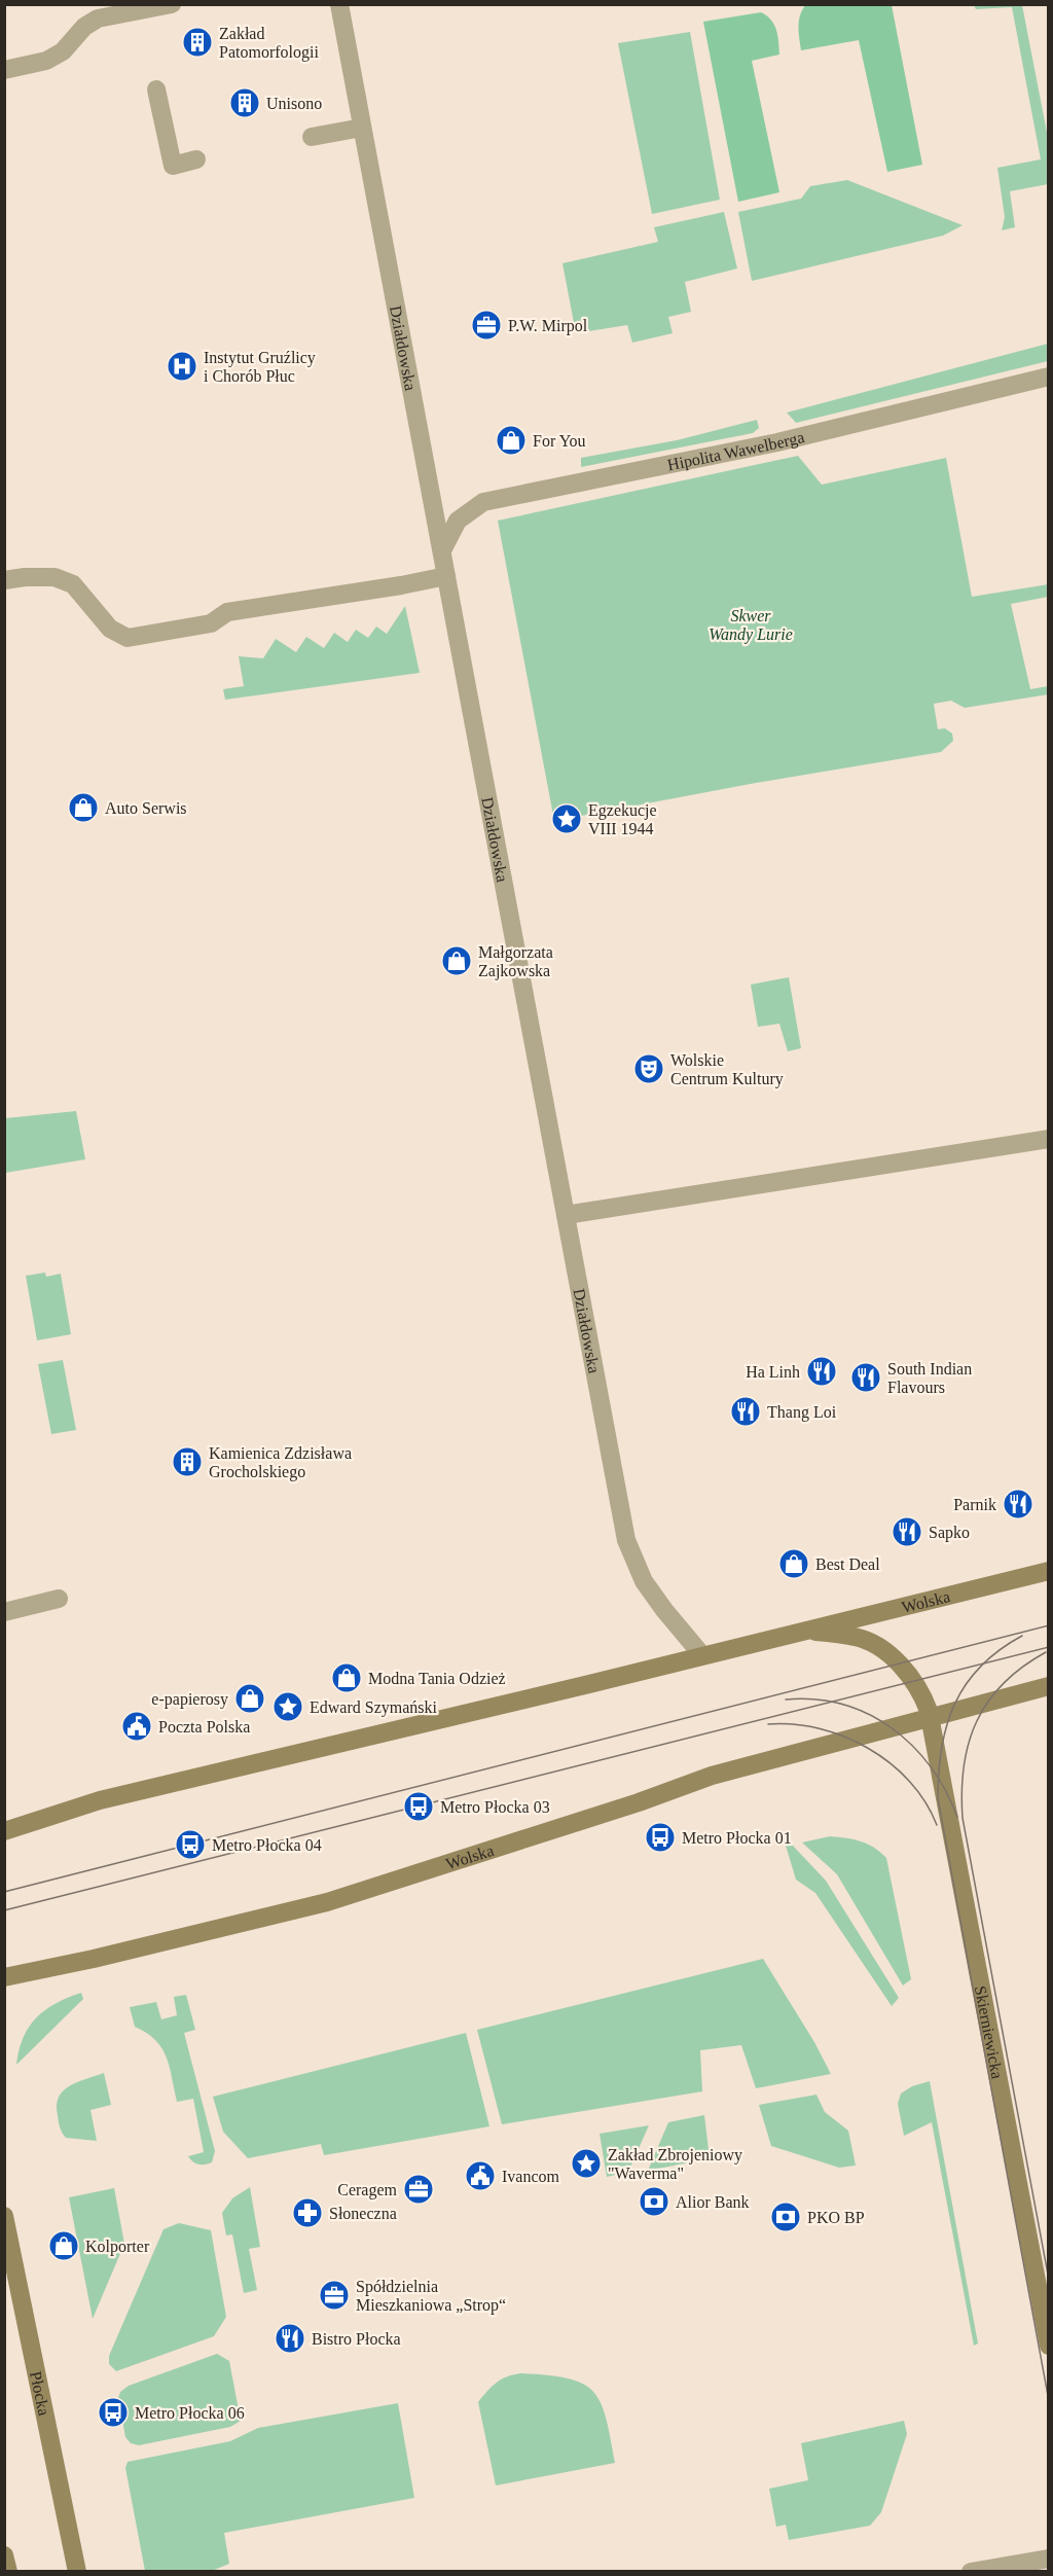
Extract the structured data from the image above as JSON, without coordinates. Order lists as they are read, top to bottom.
{
  "streets": {
    "main road": ["Wolska", "Skierniewicka", "Płocka"],
    "street": ["Działdowska", "Hipolita Wawelberga"]
  },
  "crossings": [
    ["Działdowska", "Hipolita Wawelberga"],
    ["Działdowska", "Wolska"],
    ["Wolska", "Skierniewicka"]
  ],
  "parks": ["Skwer Wandy Lurie"],
  "places": {
    "building": ["Zakład Patomorfologii", "Unisono", "Kamienica Zdzisława Grocholskiego"],
    "office": ["P.W. Mirpol", "Ceragem", "Spółdzielnia Mieszkaniowa „Strop“"],
    "hospital": ["Instytut Gruźlicy i Chorób Płuc"],
    "shop": [
      "For You",
      "Auto Serwis",
      "Małgorzata Zajkowska",
      "Best Deal",
      "Modna Tania Odzież",
      "e-papierosy",
      "Kolporter"
    ],
    "place": ["Egzekucje VIII 1944", "Edward Szymański", "Zakład Zbrojeniowy \"Waverma\""],
    "theatre": ["Wolskie Centrum Kultury"],
    "restaurant": [
      "Ha Linh",
      "South Indian Flavours",
      "Thang Loi",
      "Parnik",
      "Sapko",
      "Bistro Płocka"
    ],
    "public building": ["Poczta Polska", "Ivancom"],
    "bus stop": [
      "Metro Płocka 03",
      "Metro Płocka 01",
      "Metro Płocka 04",
      "Metro Płocka 06"
    ],
    "bank": ["Alior Bank", "PKO BP"],
    "pharmacy": ["Słoneczna"]
  }
}
